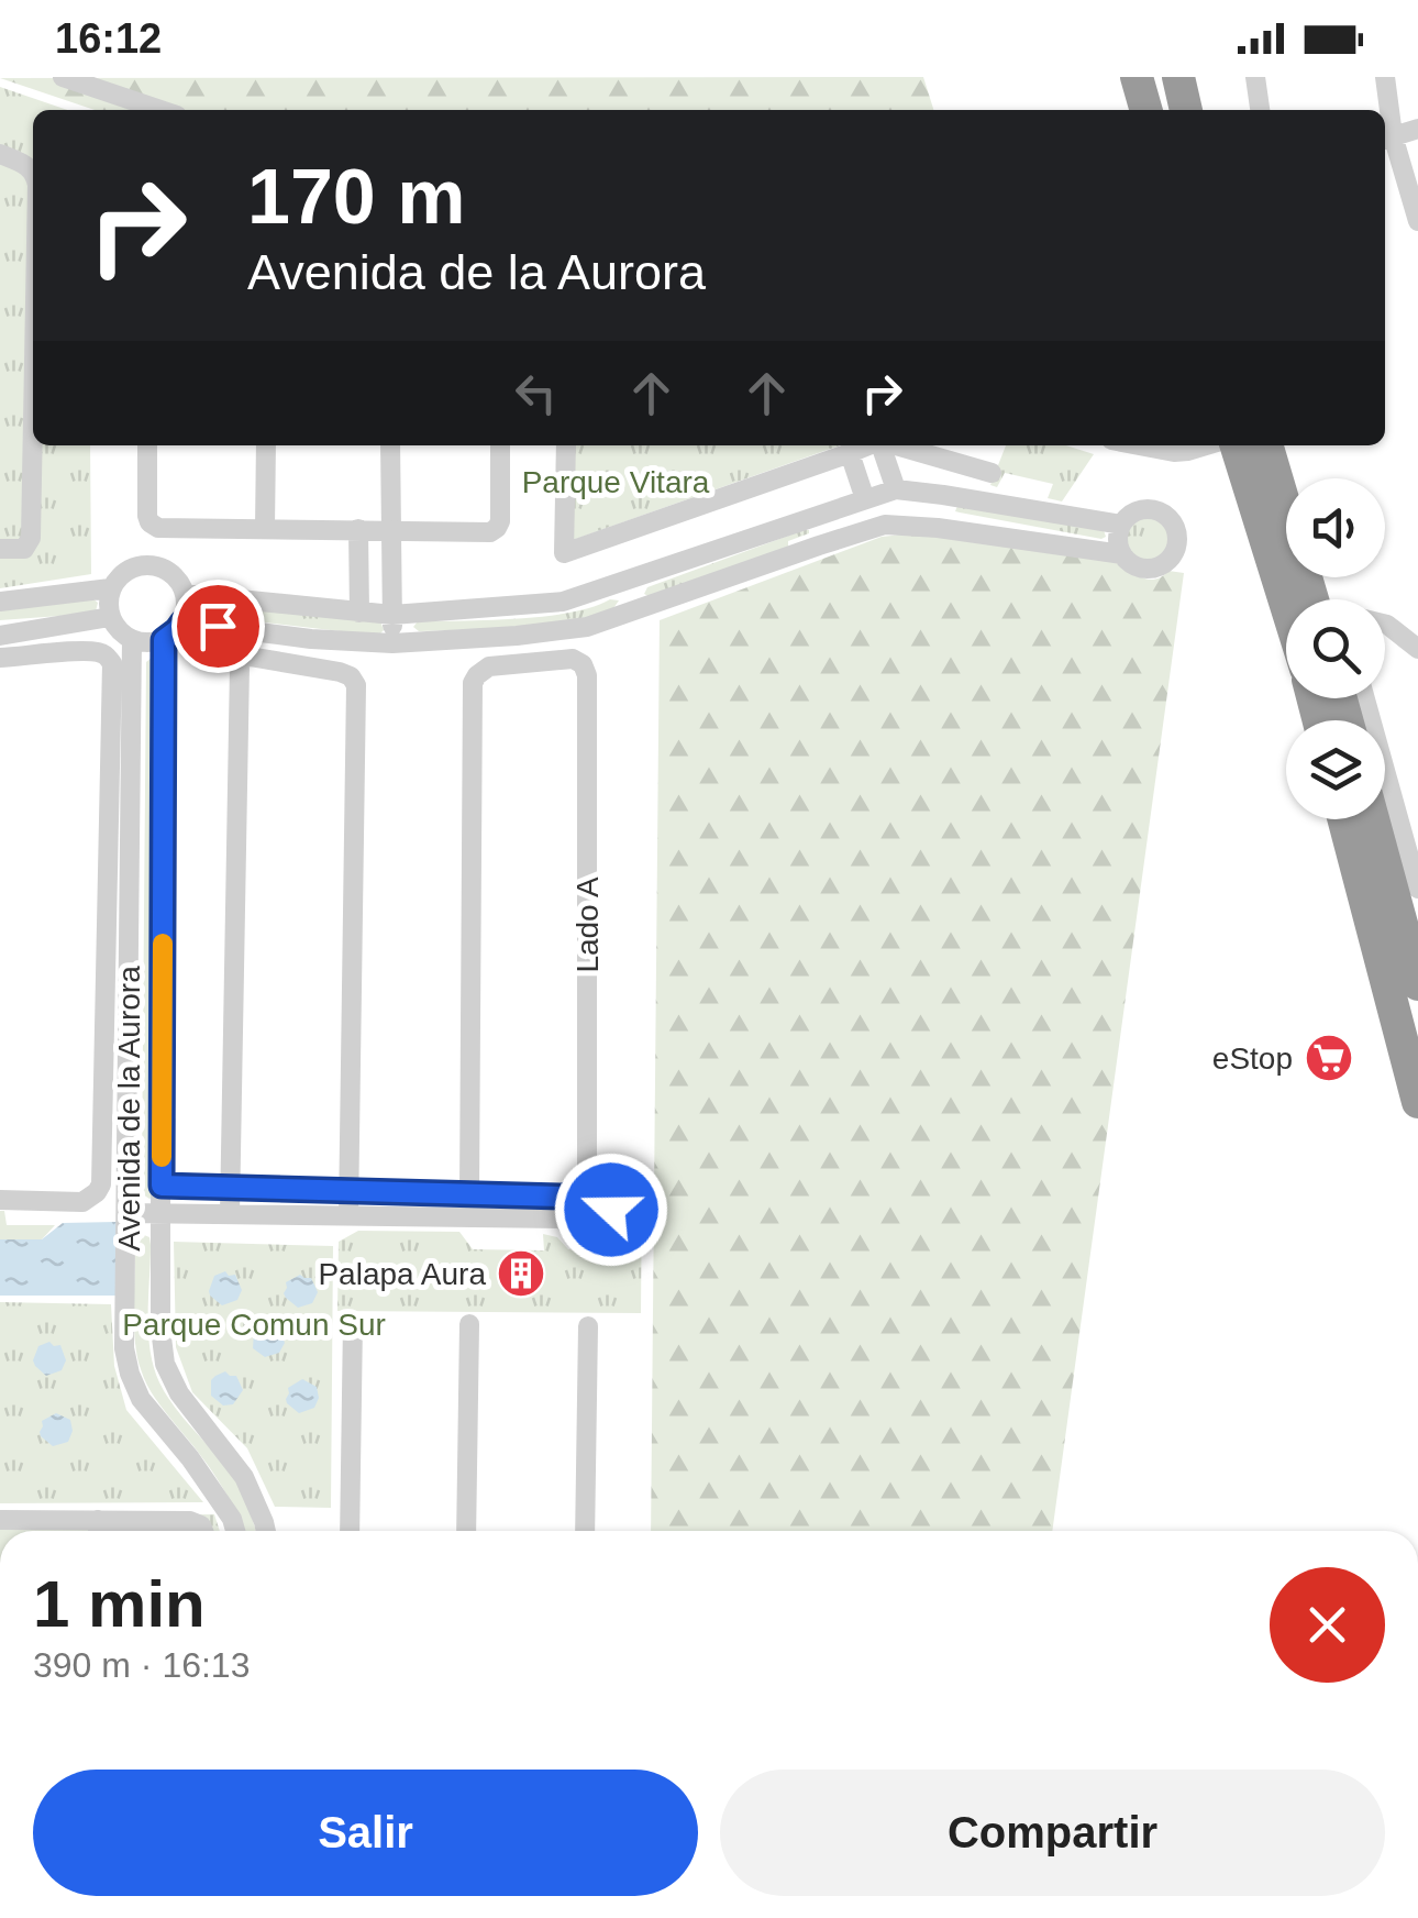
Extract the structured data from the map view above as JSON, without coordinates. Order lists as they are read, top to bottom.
{
  "streets": {
    "street": ["Lado A", "Avenida de la Aurora"]
  },
  "parks": ["Parque Vitara", "Parque Comun Sur"],
  "places": {
    "supermarket": ["eStop"],
    "building": ["Palapa Aura"]
  },
  "page": {
    "status": "16:12",
    "turn": ["170 m", "Avenida de la Aurora"],
    "heading": ["1 min", "390 m · 16:13"],
    "buttons": ["Salir", "Compartir"]
  }
}
